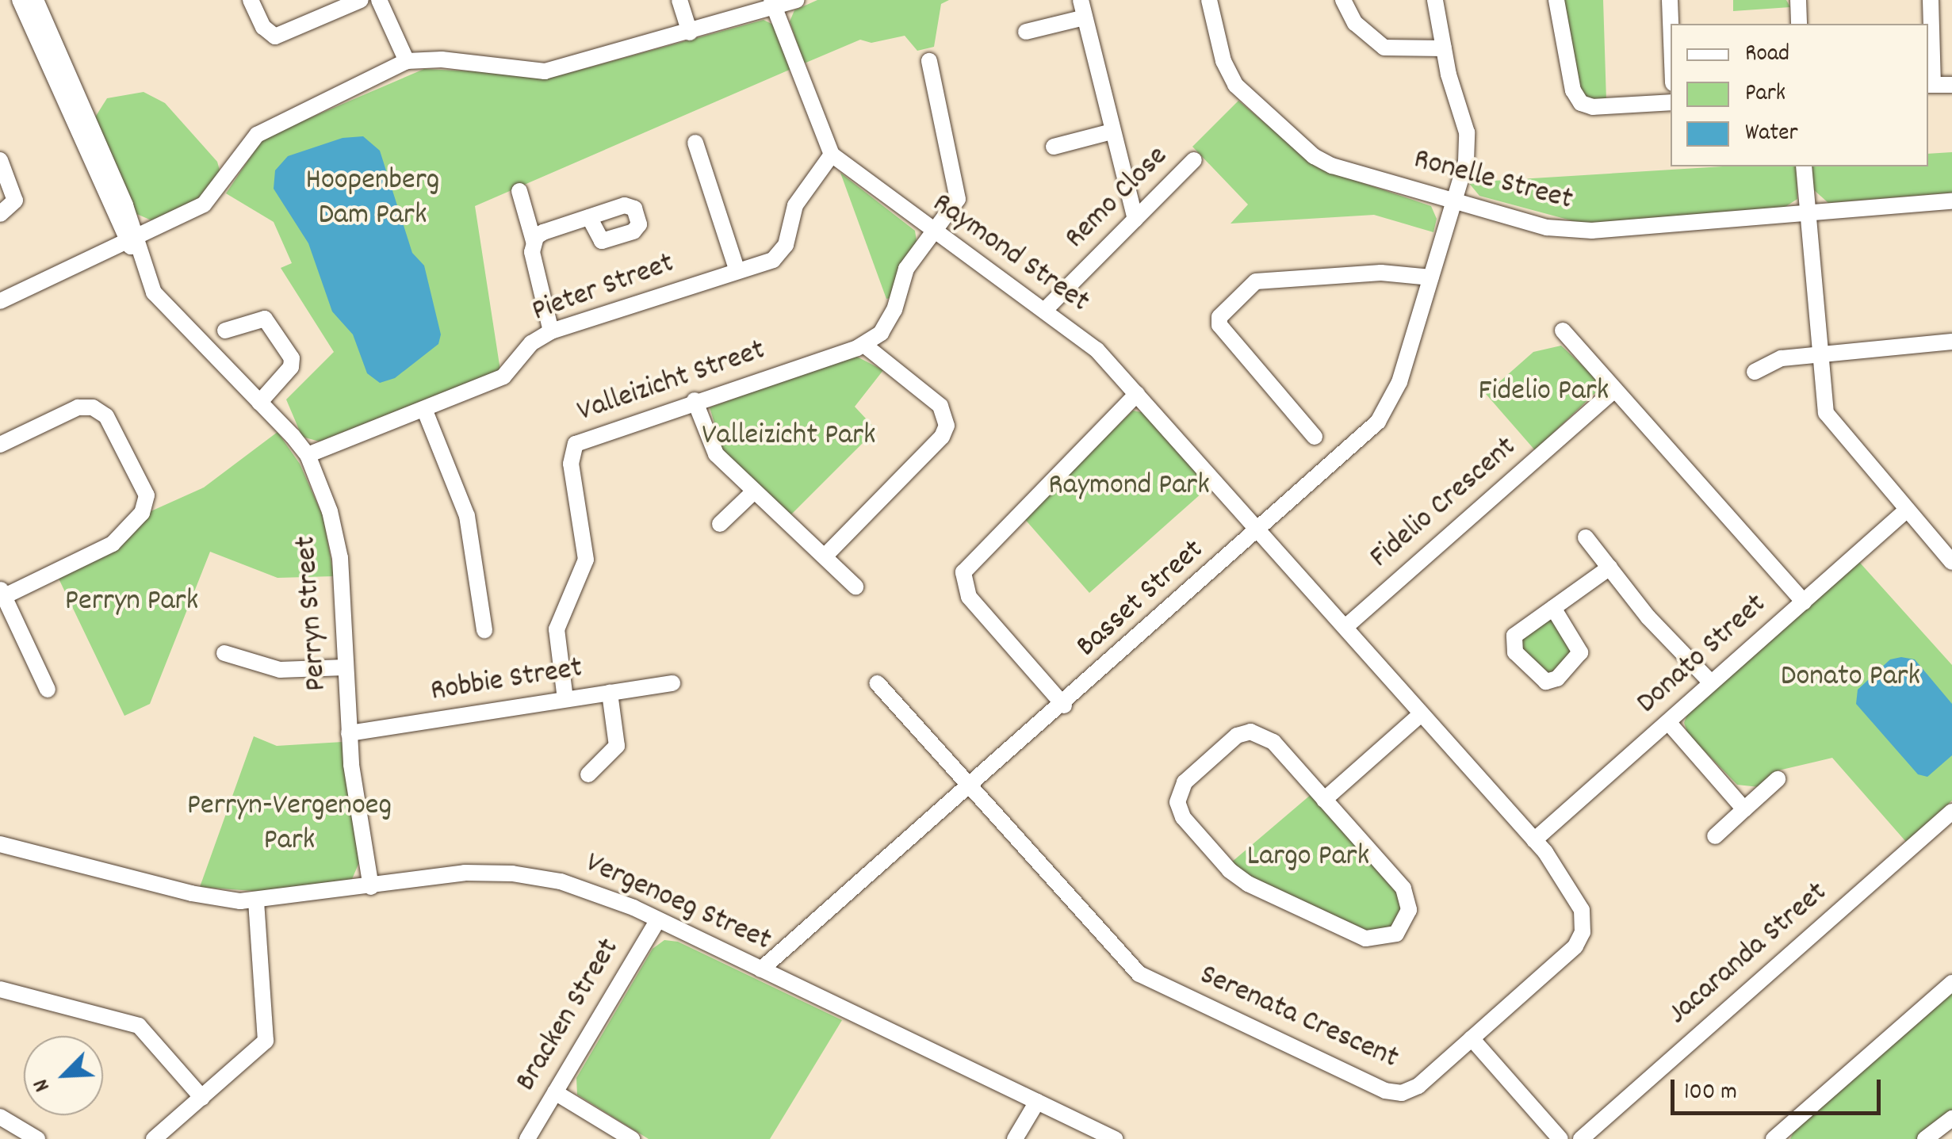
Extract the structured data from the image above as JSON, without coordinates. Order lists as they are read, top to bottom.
{
  "streets": {
    "street": [
      "Ronelle Street",
      "Remo Close",
      "Raymond Street",
      "Pieter Street",
      "Valleizicht Street",
      "Fidelio Crescent",
      "Basset Street",
      "Perryn Street",
      "Donato Street",
      "Robbie Street",
      "Vergenoeg Street",
      "Jacaranda Street",
      "Bracken Street",
      "Serenata Crescent"
    ]
  },
  "crossings": [
    ["Ronelle Street", "Basset Street"],
    ["Remo Close", "Raymond Street"],
    ["Raymond Street", "Pieter Street"],
    ["Raymond Street", "Basset Street"],
    ["Raymond Street", "Serenata Crescent"],
    ["Pieter Street", "Perryn Street"],
    ["Valleizicht Street", "Robbie Street"],
    ["Fidelio Crescent", "Serenata Crescent"],
    ["Basset Street", "Vergenoeg Street"],
    ["Basset Street", "Serenata Crescent"],
    ["Perryn Street", "Robbie Street"],
    ["Perryn Street", "Vergenoeg Street"],
    ["Donato Street", "Serenata Crescent"],
    ["Vergenoeg Street", "Bracken Street"]
  ],
  "parks": [
    "Hoopenberg Dam Park",
    "Fidelio Park",
    "Valleizicht Park",
    "Raymond Park",
    "Perryn Park",
    "Donato Park",
    "Perryn-Vergenoeg Park",
    "Largo Park"
  ],
  "legend": ["Road", "Park", "Water"],
  "scale_bar": "100 m",
  "north": "bottom left"
}
